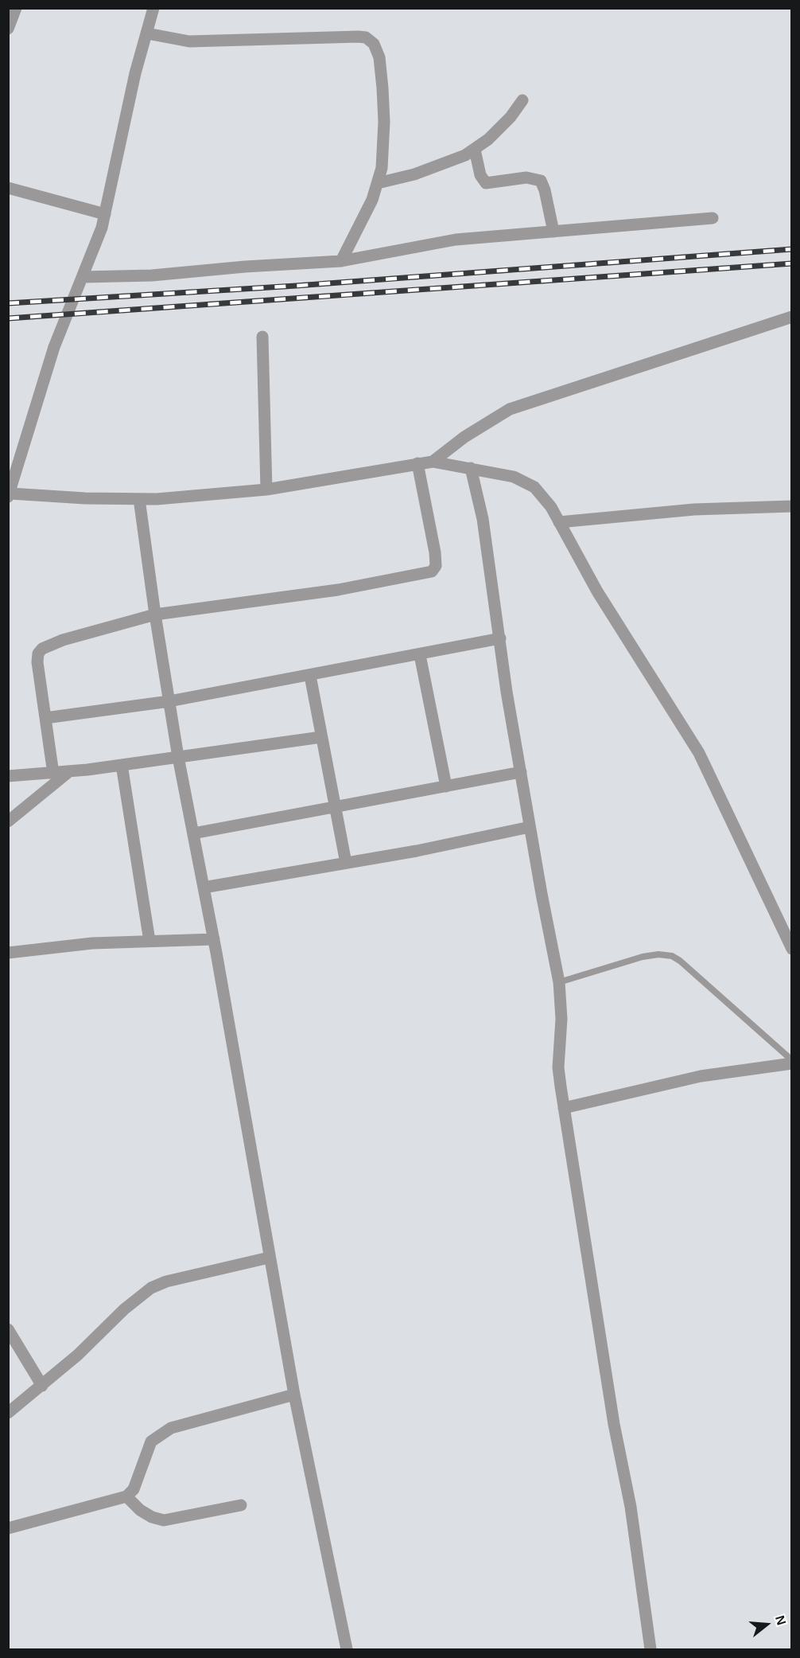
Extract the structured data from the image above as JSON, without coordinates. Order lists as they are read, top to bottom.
{
  "north": "right"
}
